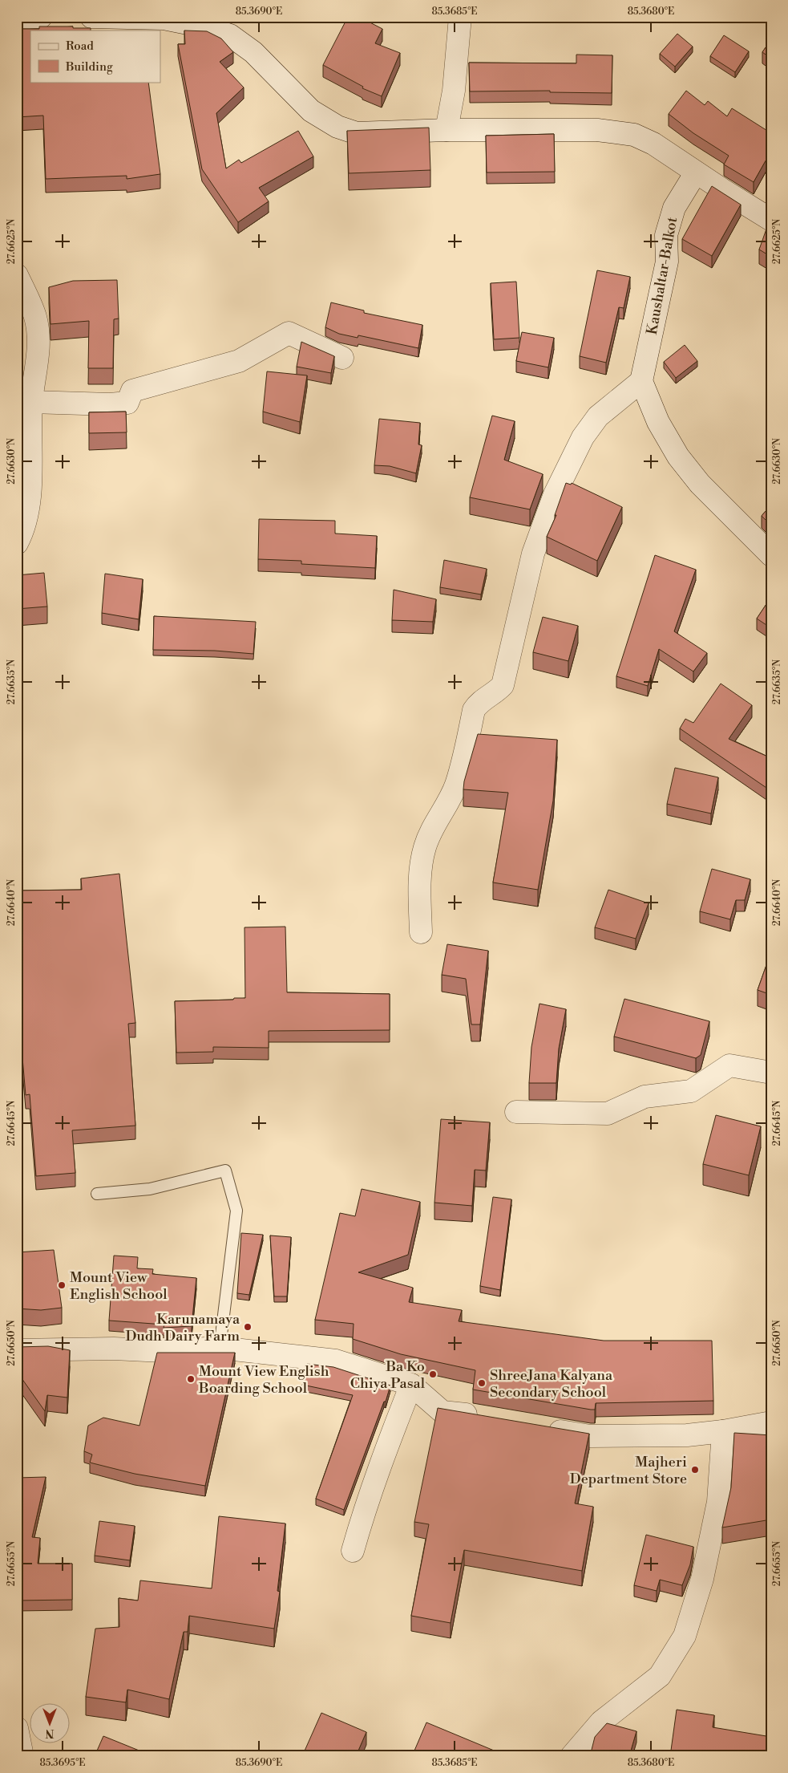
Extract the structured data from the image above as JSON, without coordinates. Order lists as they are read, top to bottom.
{
  "streets": {
    "street": ["Kaushaltar-Balkot"]
  },
  "places": [
    "Mount View English School",
    "Karunamaya Dudh Dairy Farm",
    "Ba Ko Chiya Pasal",
    "Mount View English Boarding School",
    "ShreeJana Kalyana Secondary School",
    "Majheri Department Store"
  ],
  "legend": ["Road", "Building"],
  "north": "bottom",
  "coordinates": [
    "85.3690°E",
    "85.3685°E",
    "85.3680°E",
    "27.6625°N",
    "27.6630°N",
    "27.6635°N",
    "27.6640°N",
    "27.6645°N",
    "27.6650°N",
    "27.6655°N",
    "85.3695°E"
  ]
}
